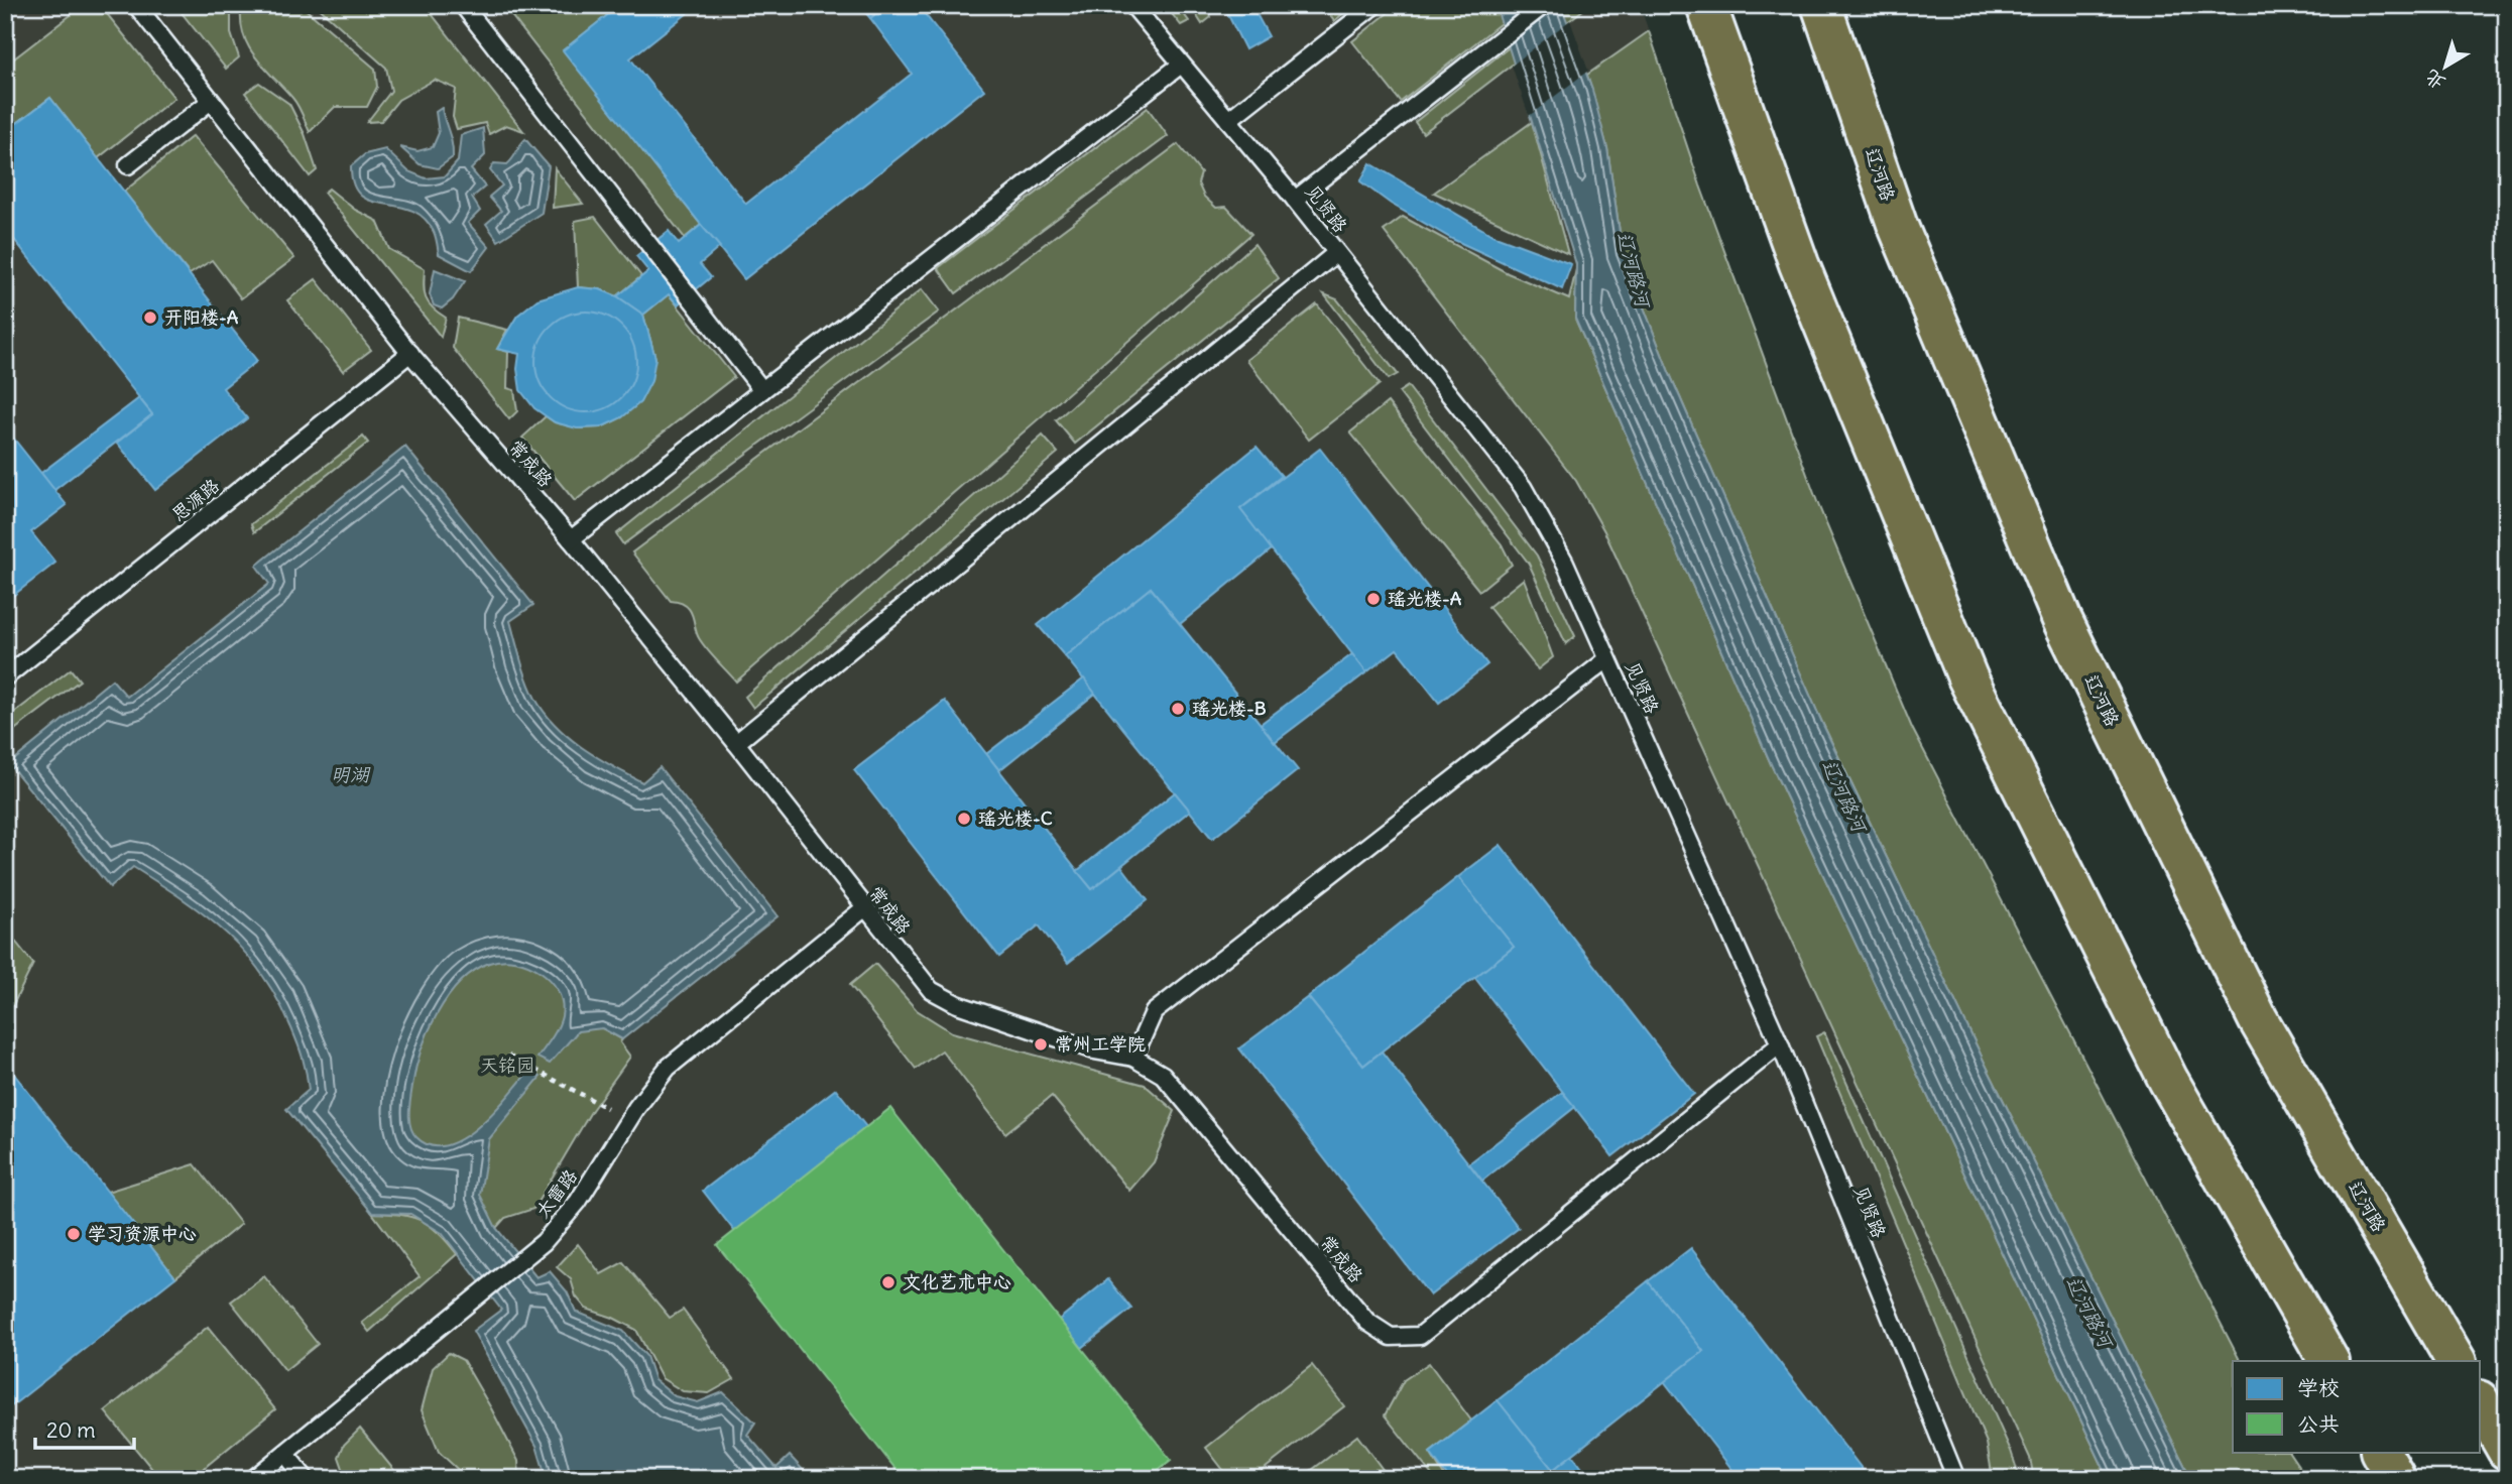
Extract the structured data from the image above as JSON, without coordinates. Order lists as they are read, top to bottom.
{
  "streets": {
    "main road": ["辽河路"],
    "lane": [
      "见贤路",
      "常成路",
      "思源路",
      "太雷路"
    ]
  },
  "crossings": [
    ["见贤路", "常成路"],
    ["常成路", "思源路"],
    ["常成路", "太雷路"]
  ],
  "water": ["辽河路河", "明湖"],
  "parks": ["天铭园"],
  "places": [
    "开阳楼-A",
    "瑶光楼-A",
    "瑶光楼-B",
    "瑶光楼-C",
    "常州工学院",
    "学习资源中心",
    "文化艺术中心"
  ],
  "legend": ["学校", "公共"],
  "scale_bar": "20 m",
  "north": "bottom left"
}
